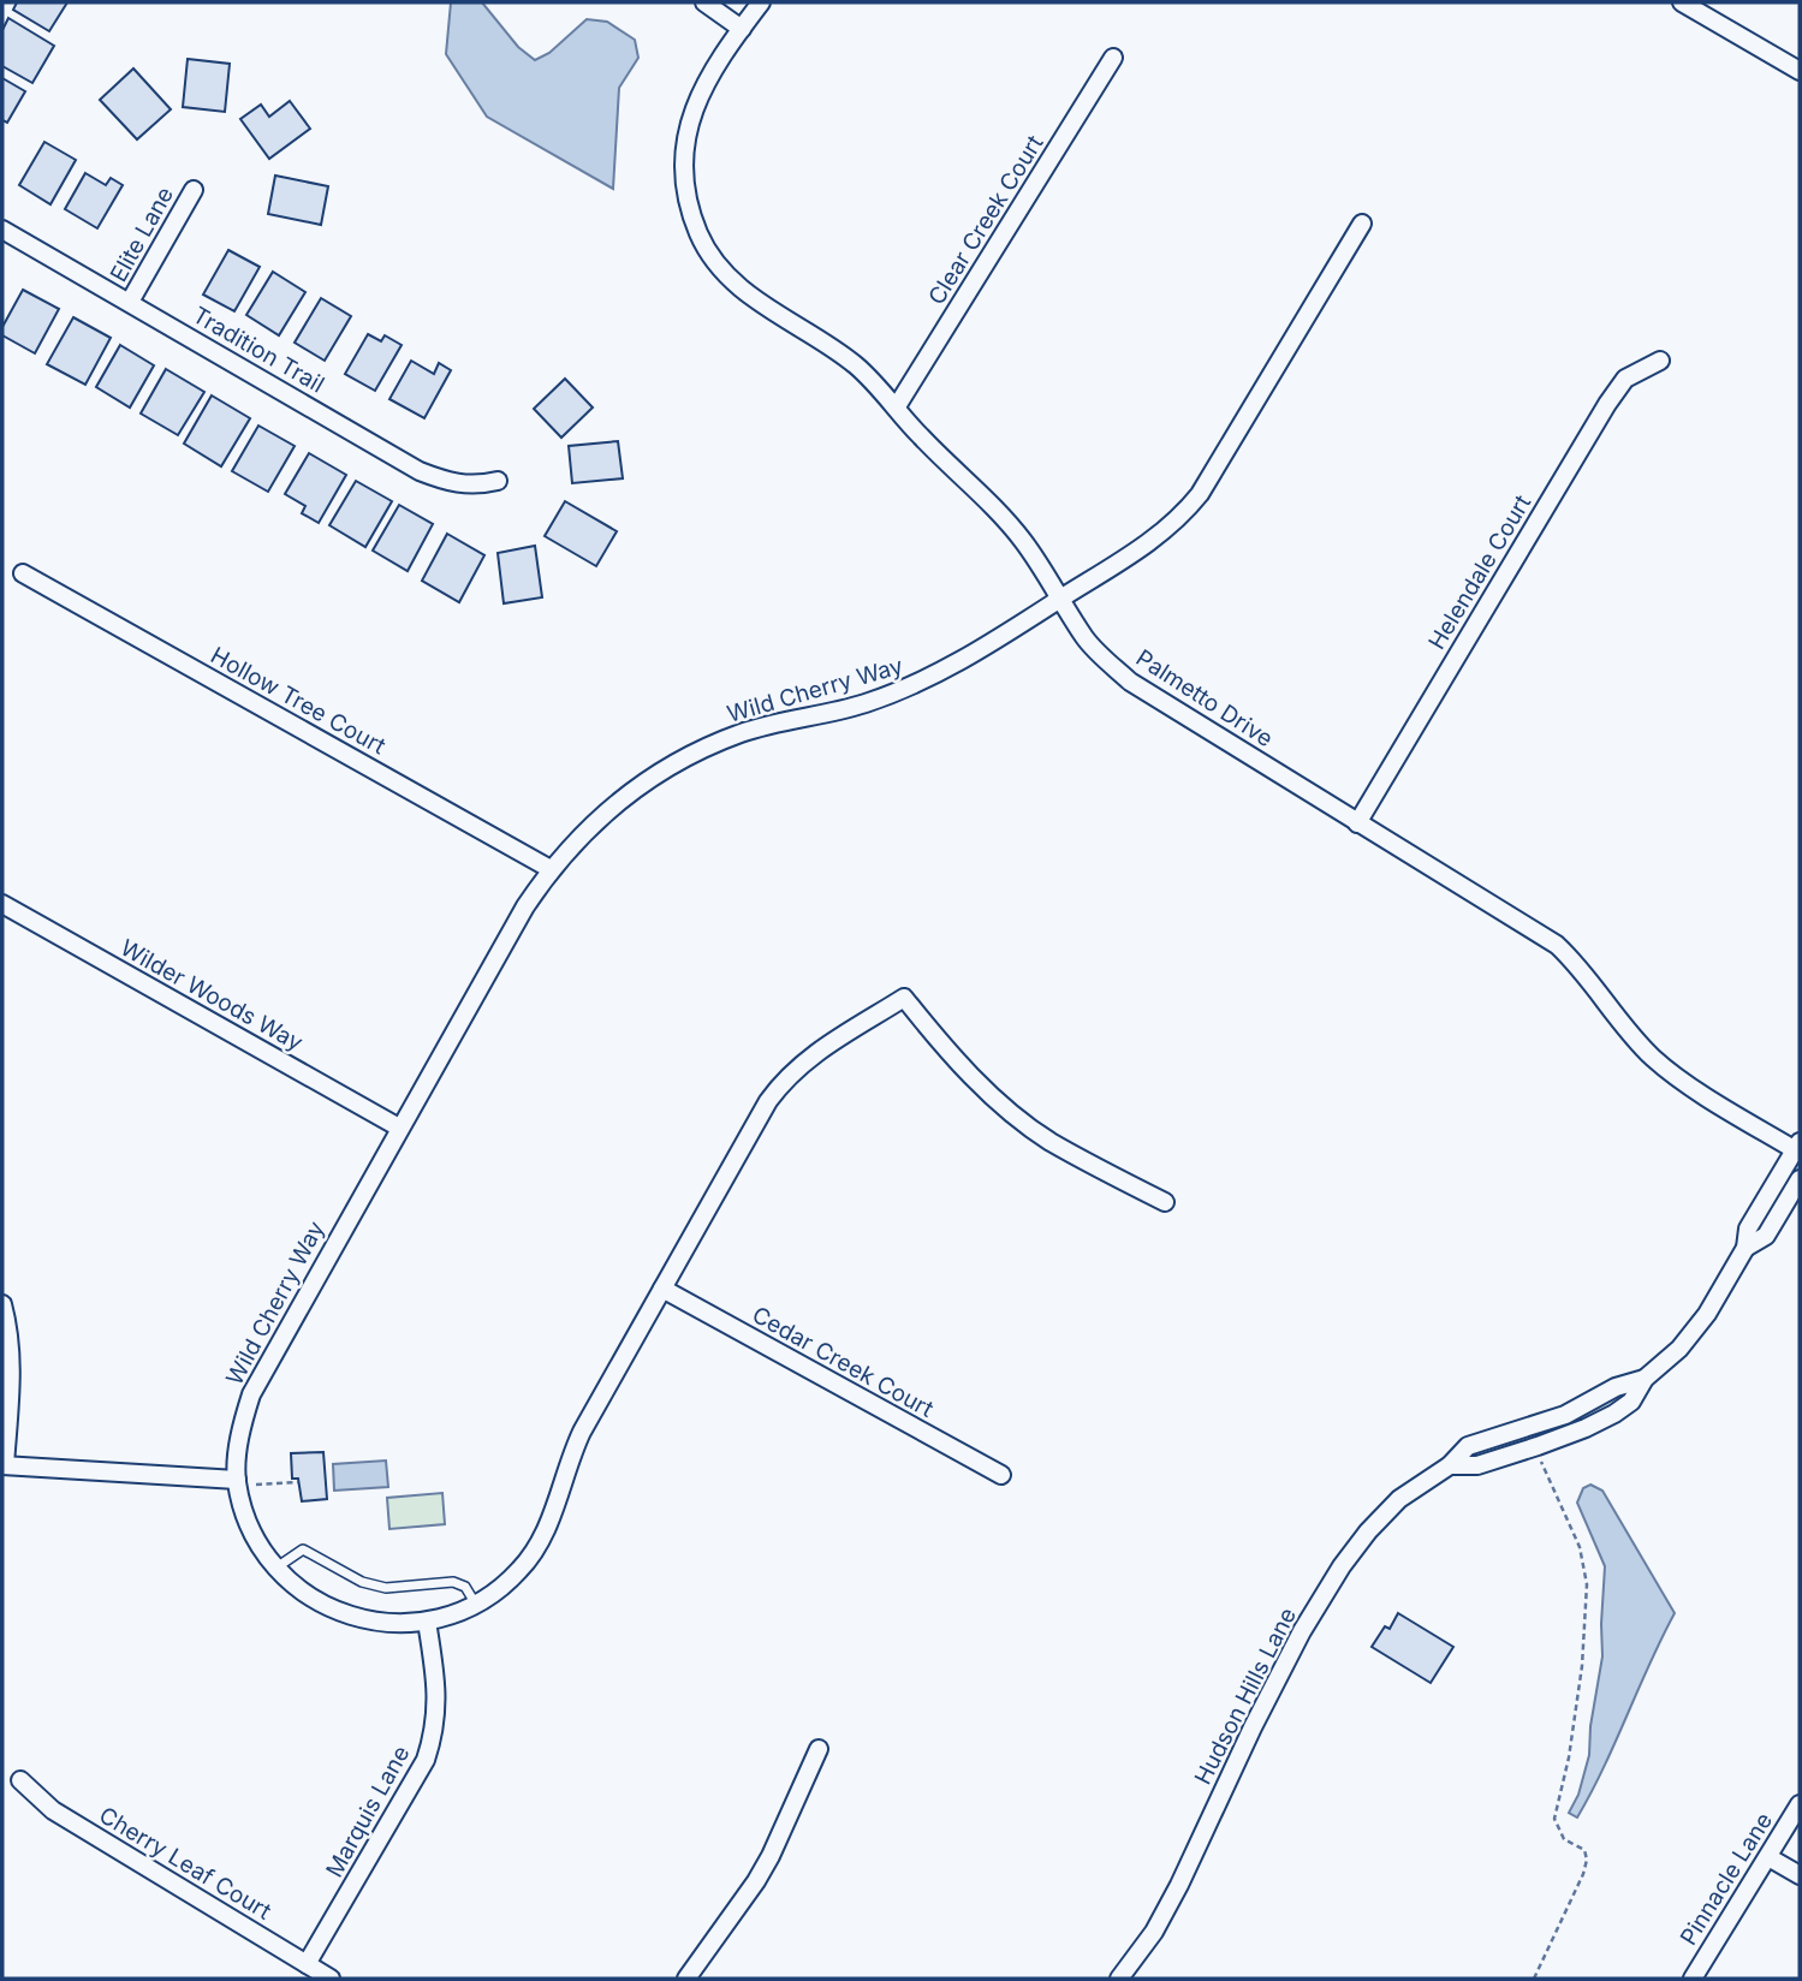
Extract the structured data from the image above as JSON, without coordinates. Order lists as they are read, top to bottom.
{
  "streets": {
    "street": [
      "Clear Creek Court",
      "Elite Lane",
      "Tradition Trail",
      "Helendale Court",
      "Wild Cherry Way",
      "Palmetto Drive",
      "Hollow Tree Court",
      "Wilder Woods Way",
      "Cedar Creek Court",
      "Hudson Hills Lane",
      "Marquis Lane",
      "Cherry Leaf Court",
      "Pinnacle Lane"
    ]
  },
  "crossings": [
    ["Clear Creek Court", "Palmetto Drive"],
    ["Elite Lane", "Tradition Trail"],
    ["Helendale Court", "Palmetto Drive"],
    ["Wild Cherry Way", "Palmetto Drive"],
    ["Wild Cherry Way", "Hollow Tree Court"],
    ["Wild Cherry Way", "Wilder Woods Way"],
    ["Wild Cherry Way", "Cedar Creek Court"],
    ["Wild Cherry Way", "Marquis Lane"],
    ["Palmetto Drive", "Hudson Hills Lane"],
    ["Marquis Lane", "Cherry Leaf Court"]
  ]
}
